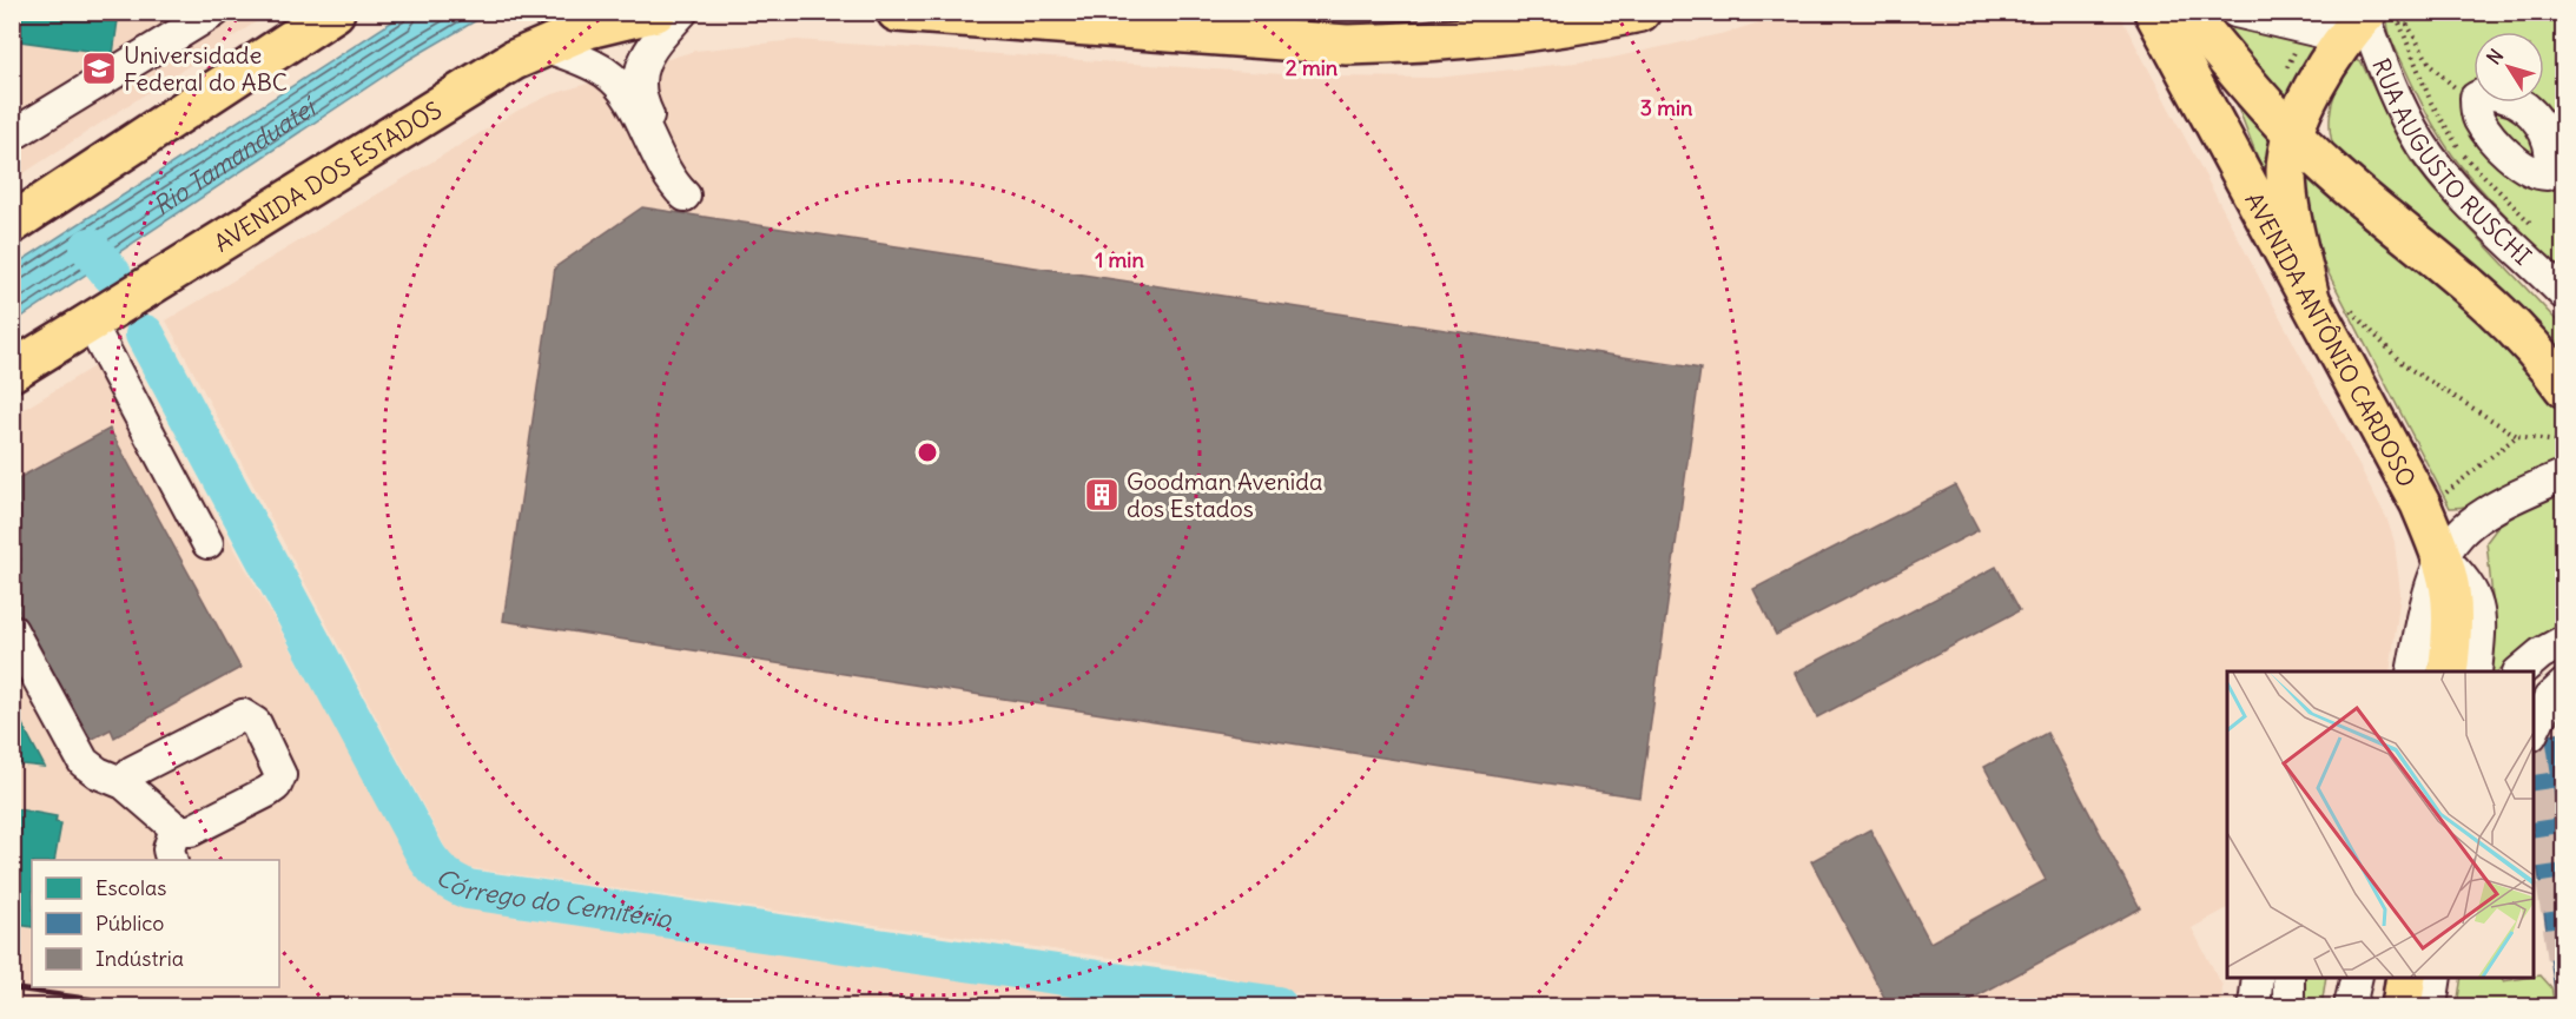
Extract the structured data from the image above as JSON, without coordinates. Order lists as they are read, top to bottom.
{
  "streets": {
    "main road": ["AVENIDA DOS ESTADOS", "AVENIDA ANTÔNIO CARDOSO"],
    "street": ["RUA AUGUSTO RUSCHI"]
  },
  "water": ["Rio Tamanduateí", "Córrego do Cemitério"],
  "places": {
    "school or university": ["Universidade Federal do ABC"],
    "building": ["Goodman Avenida dos Estados"]
  },
  "legend": ["Escolas", "Público", "Indústria"],
  "north": "top left",
  "rings": ["2 min", "3 min", "1 min"]
}
